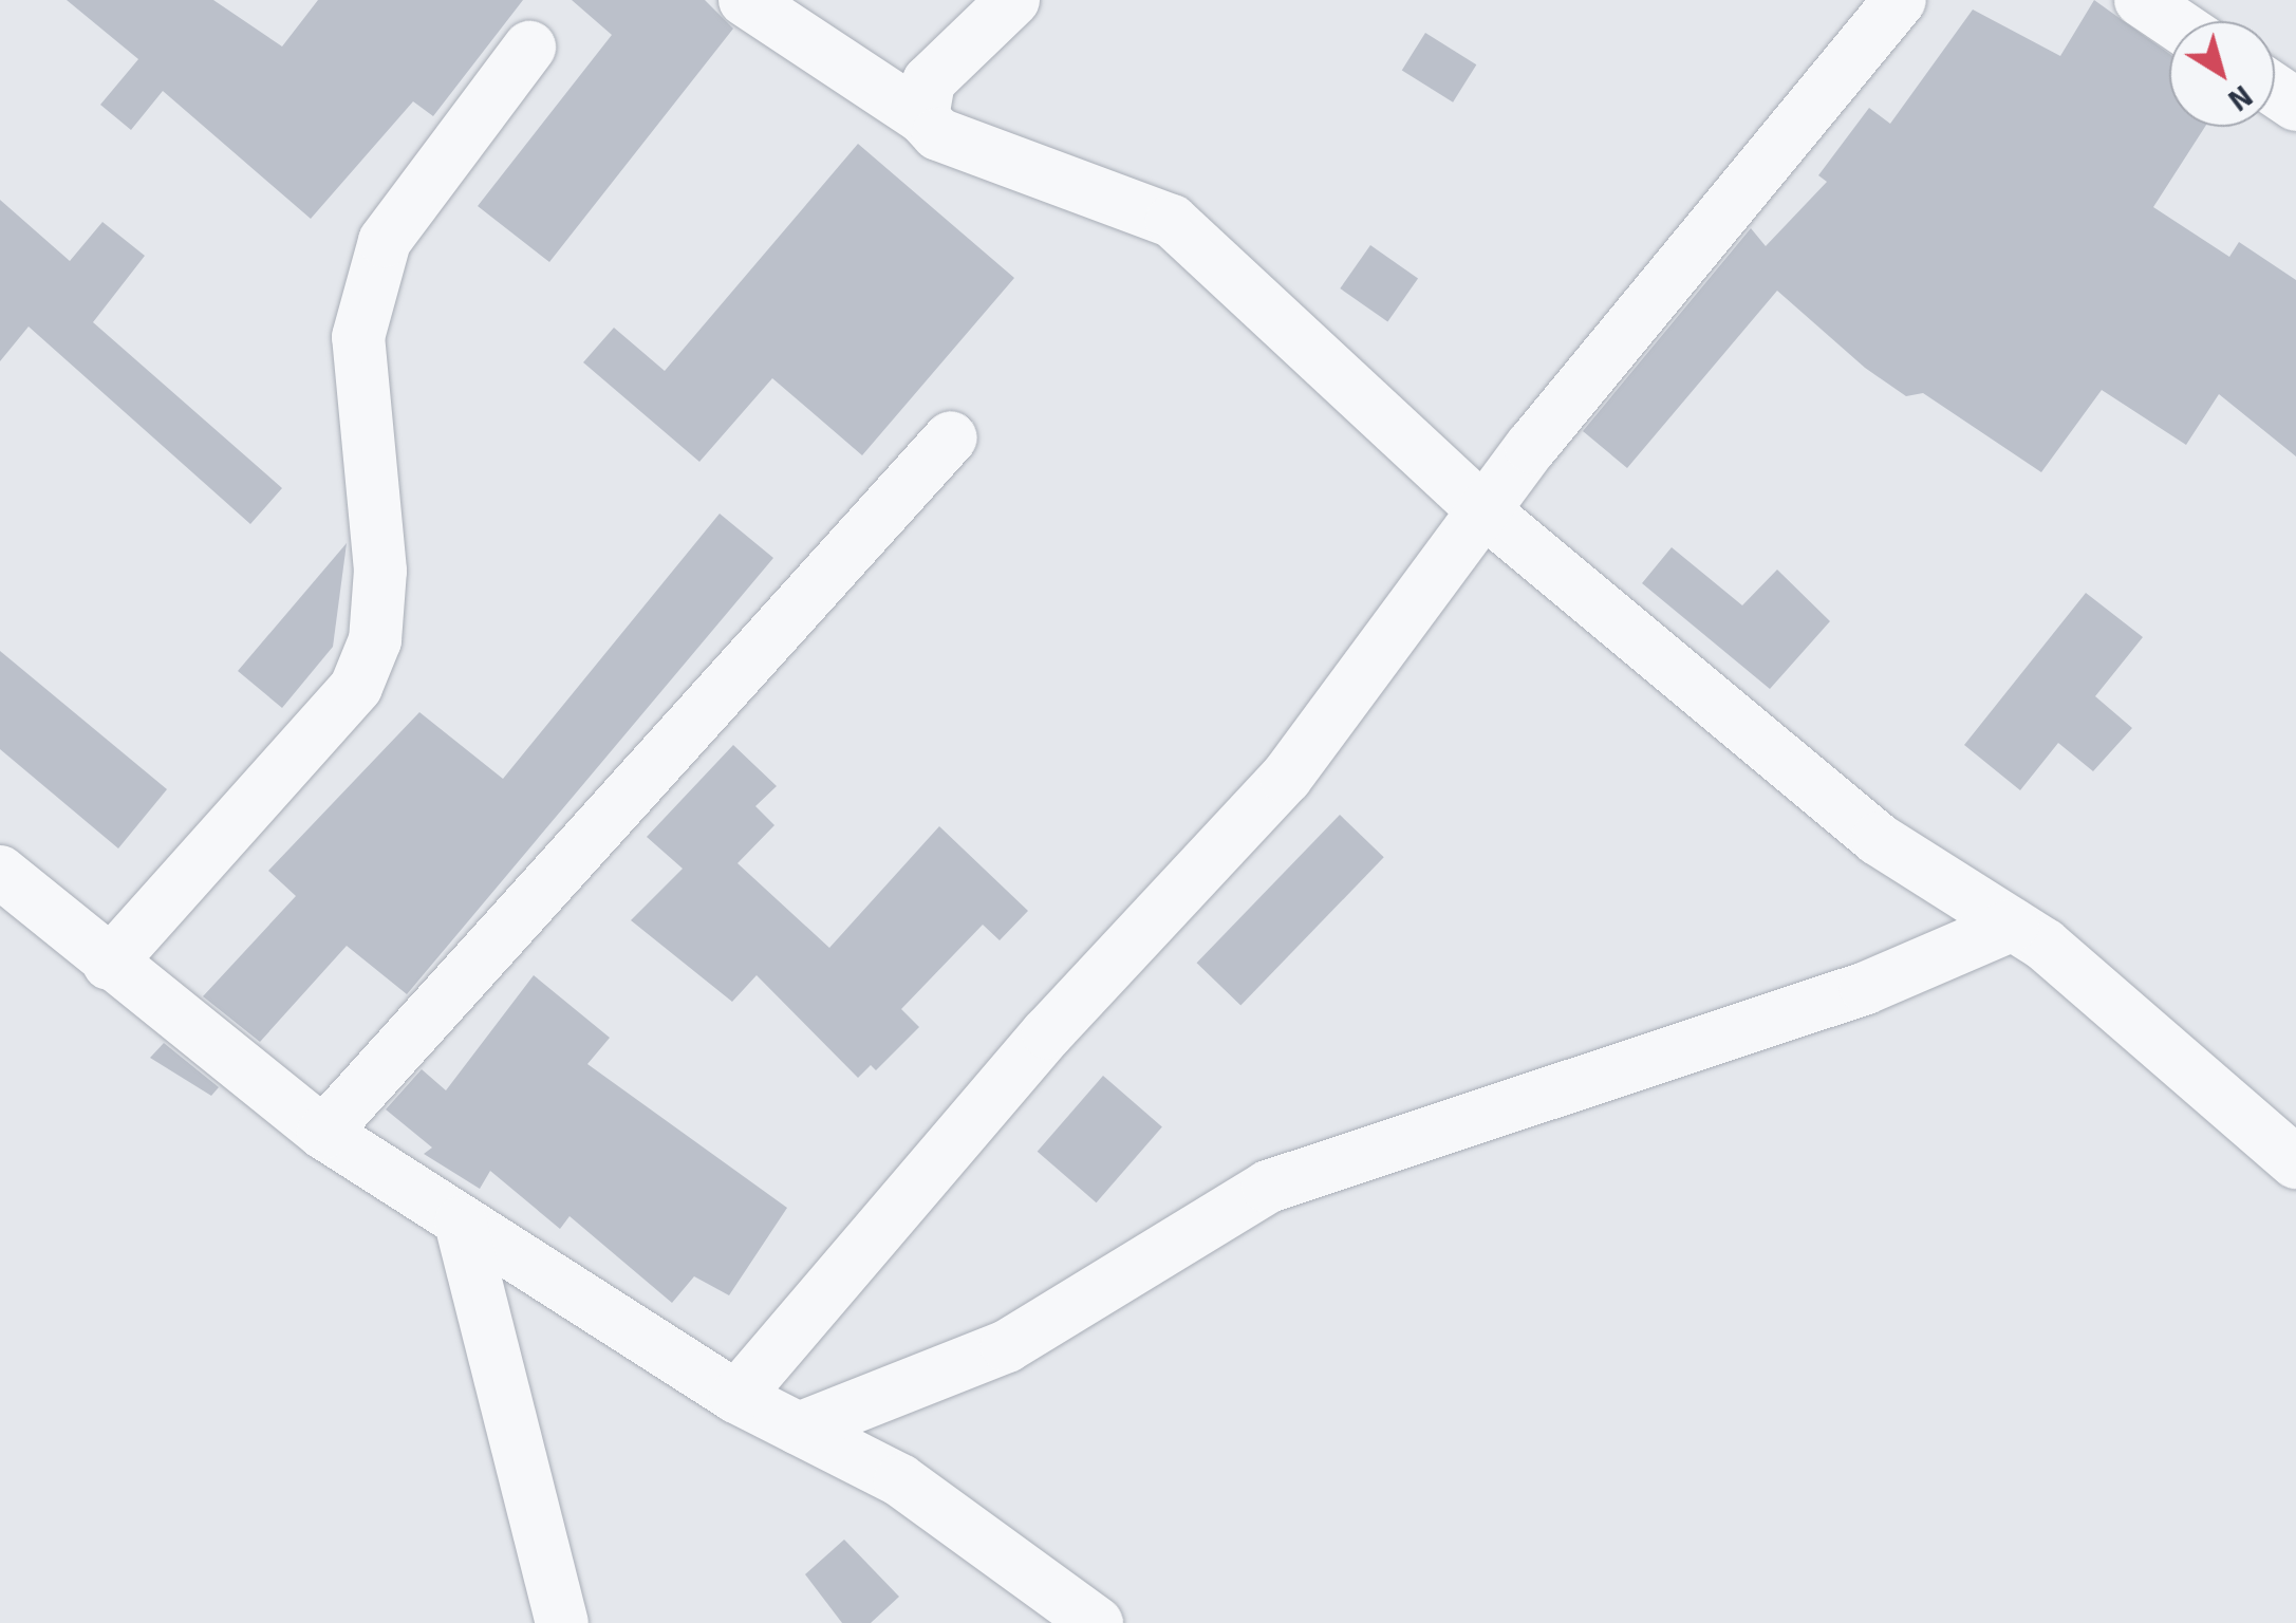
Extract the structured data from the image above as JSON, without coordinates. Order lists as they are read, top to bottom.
{
  "north": "bottom right"
}
